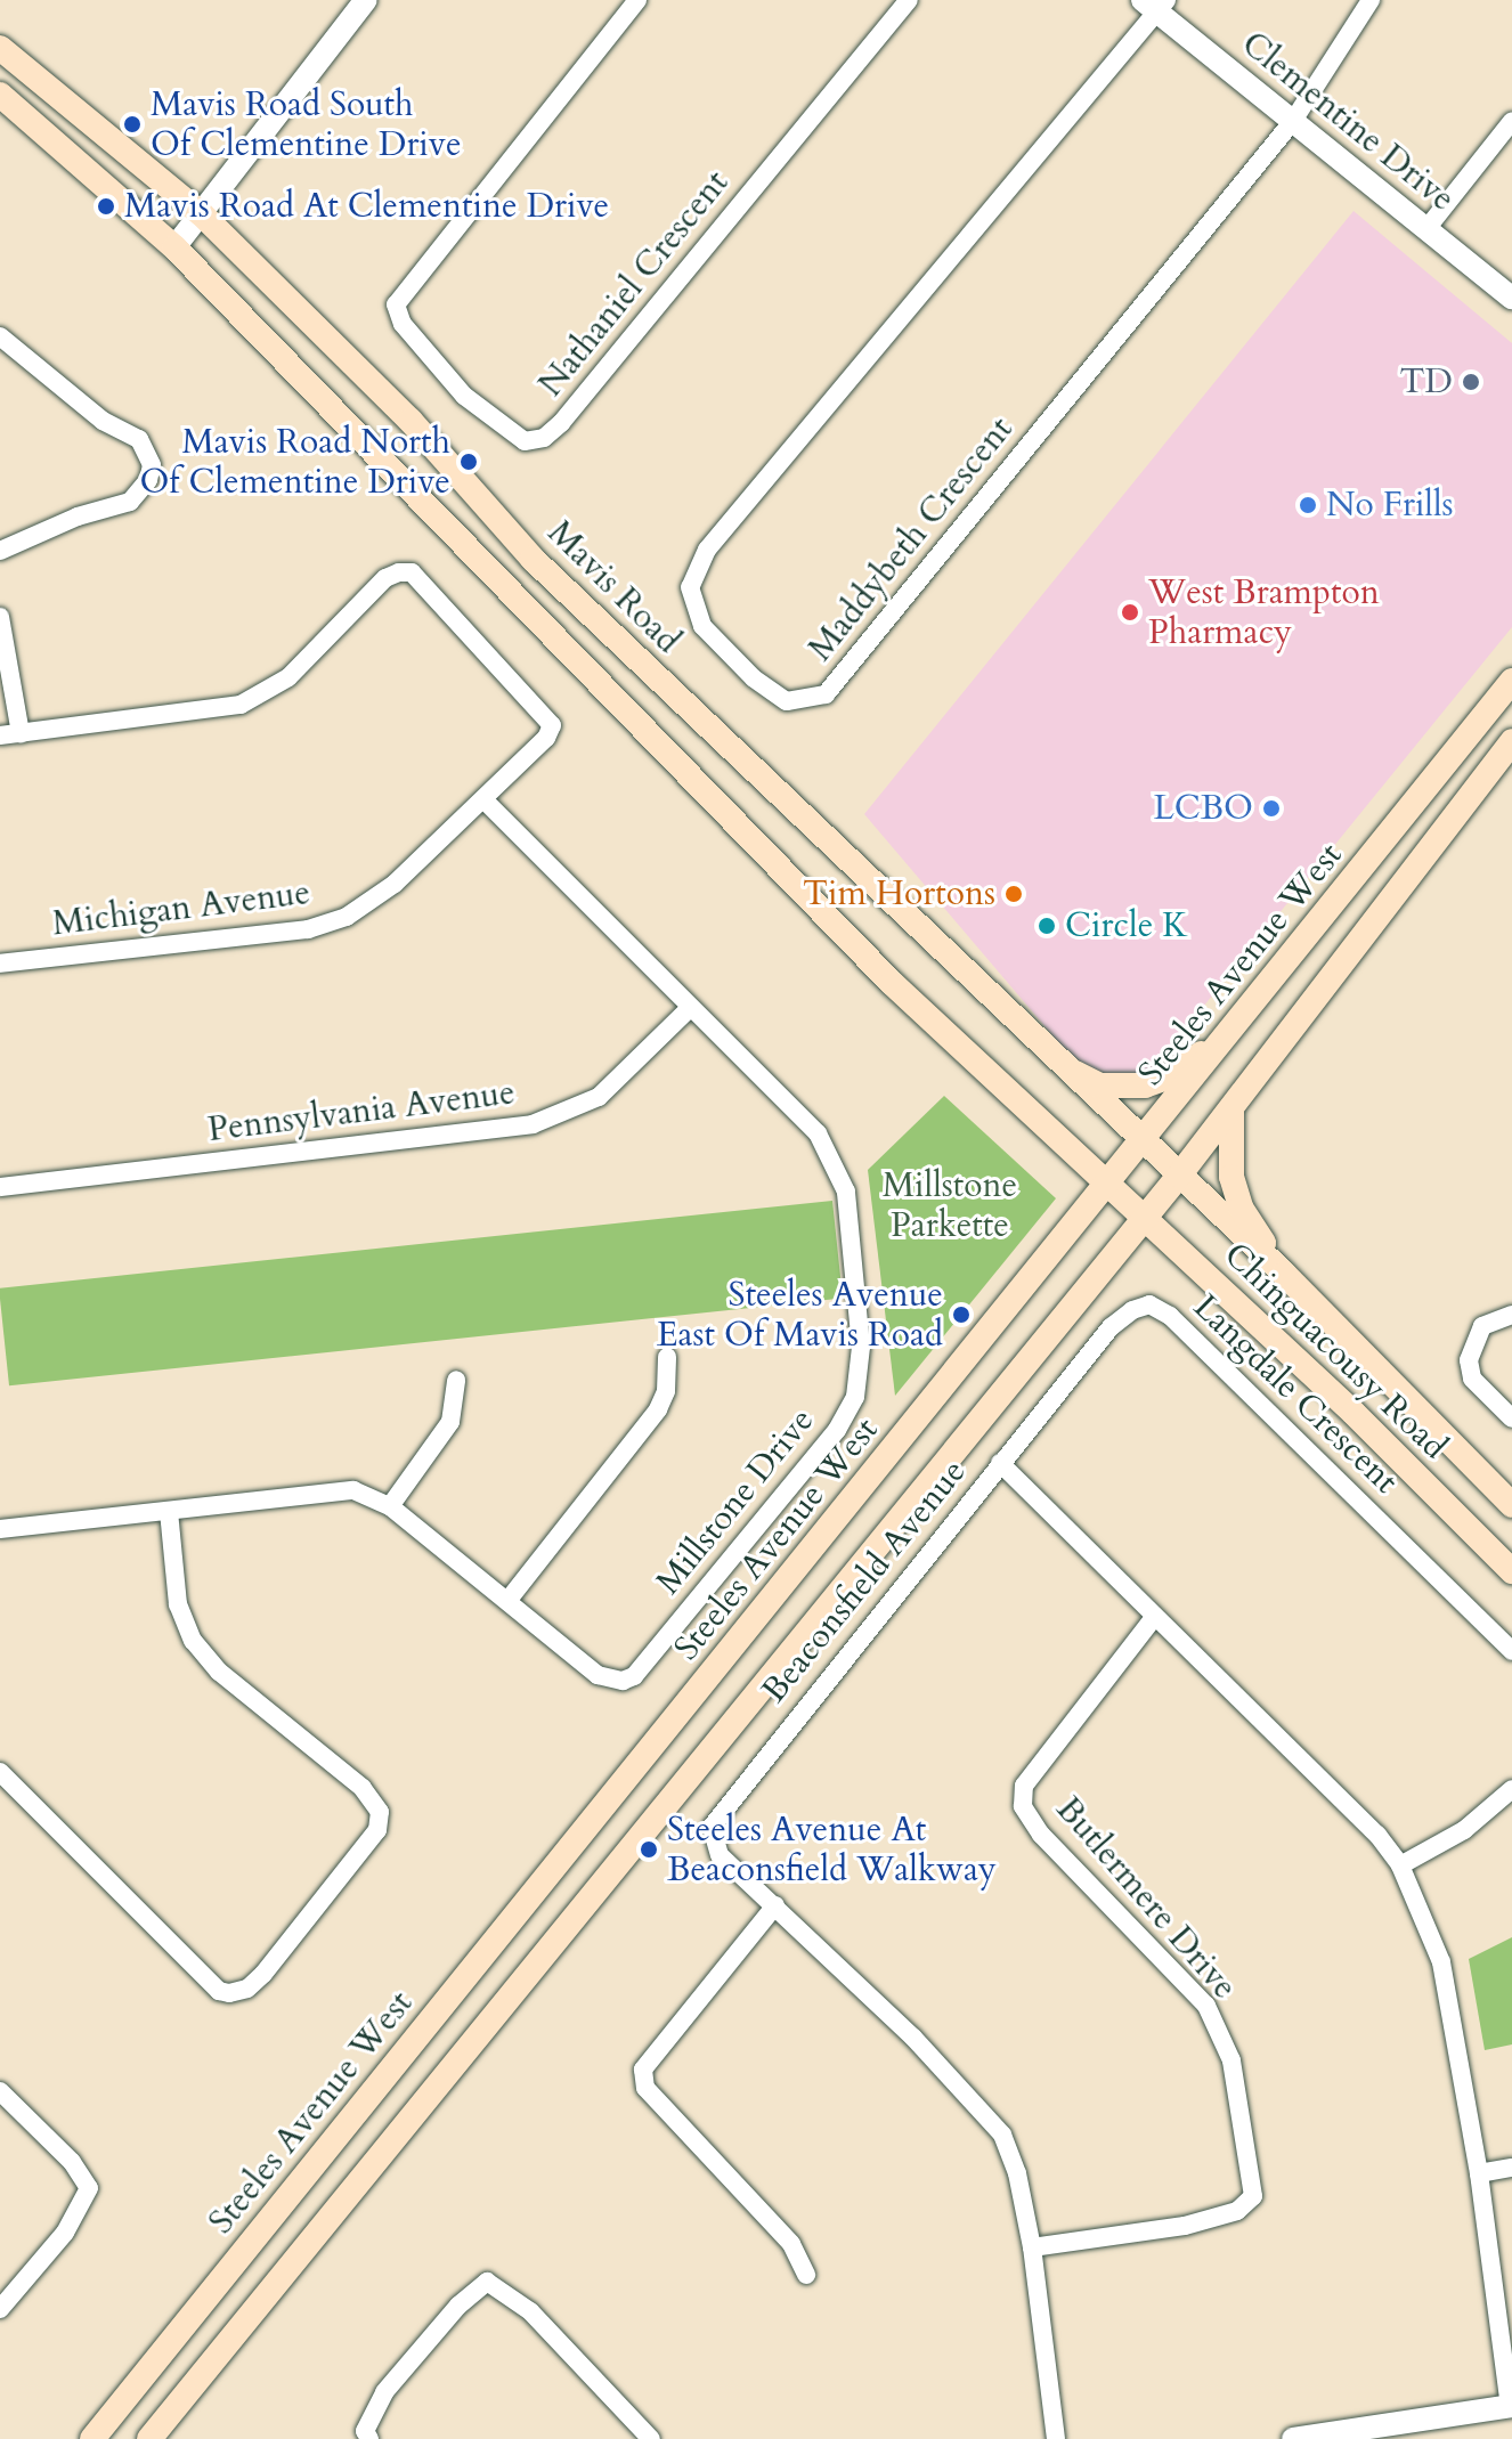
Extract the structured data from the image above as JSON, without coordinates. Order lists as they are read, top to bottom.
{
  "streets": {
    "main road": ["Mavis Road", "Steeles Avenue West", "Chinguacousy Road"],
    "street": [
      "Clementine Drive",
      "Nathaniel Crescent",
      "Maddybeth Crescent",
      "Michigan Avenue",
      "Pennsylvania Avenue",
      "Langdale Crescent",
      "Millstone Drive",
      "Beaconsfield Avenue",
      "Butlermere Drive"
    ]
  },
  "crossings": [
    ["Clementine Drive", "Maddybeth Crescent"],
    ["Mavis Road", "Steeles Avenue West"],
    ["Mavis Road", "Chinguacousy Road"],
    ["Michigan Avenue", "Millstone Drive"],
    ["Steeles Avenue West", "Chinguacousy Road"],
    ["Pennsylvania Avenue", "Millstone Drive"],
    ["Langdale Crescent", "Beaconsfield Avenue"],
    ["Beaconsfield Avenue", "Butlermere Drive"]
  ],
  "parks": ["Millstone Parkette"],
  "places": [
    "Mavis Road South Of Clementine Drive",
    "Mavis Road At Clementine Drive",
    "TD",
    "Mavis Road North Of Clementine Drive",
    "No Frills",
    "West Brampton Pharmacy",
    "LCBO",
    "Tim Hortons",
    "Circle K",
    "Steeles Avenue East Of Mavis Road",
    "Steeles Avenue At Beaconsfield Walkway"
  ]
}
